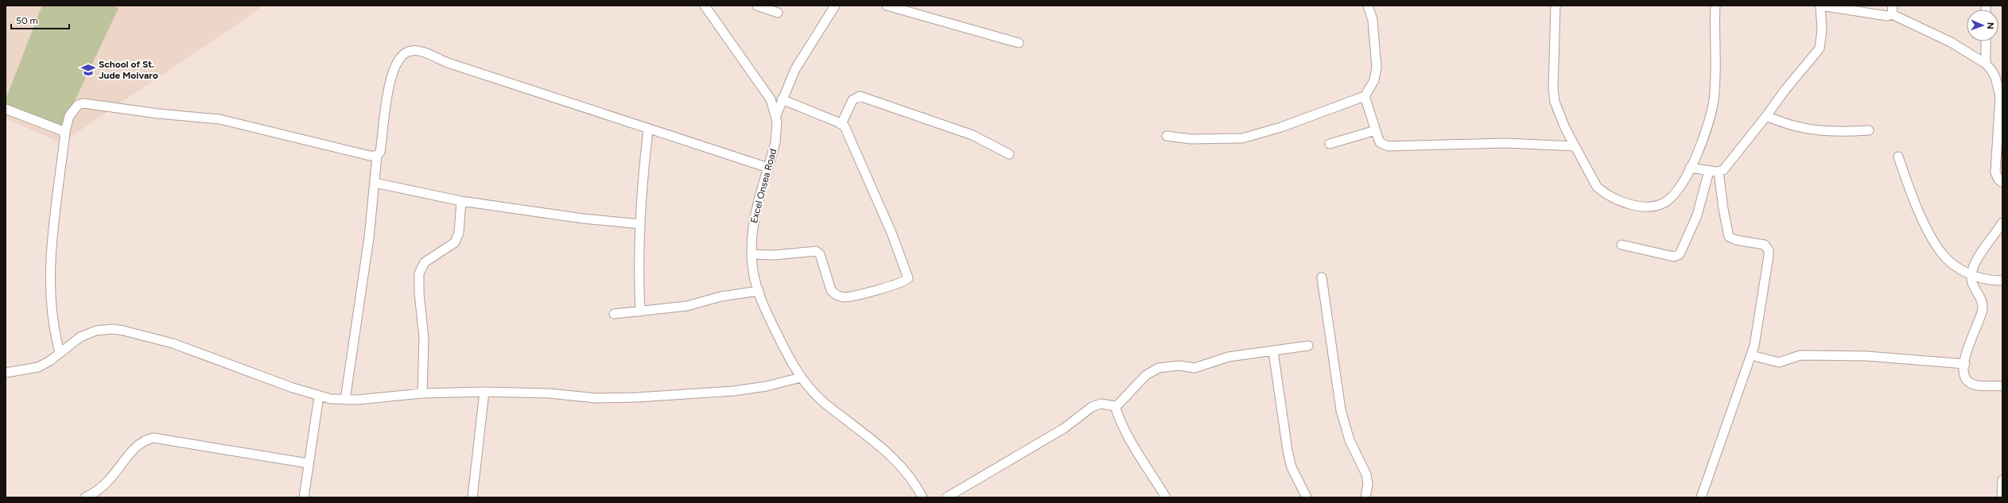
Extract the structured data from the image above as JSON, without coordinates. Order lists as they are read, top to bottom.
{
  "streets": {
    "street": ["Excel Onsea Road"]
  },
  "places": {
    "school or university": ["School of St. Jude Moivaro"]
  },
  "scale_bar": "50 m",
  "north": "right"
}
